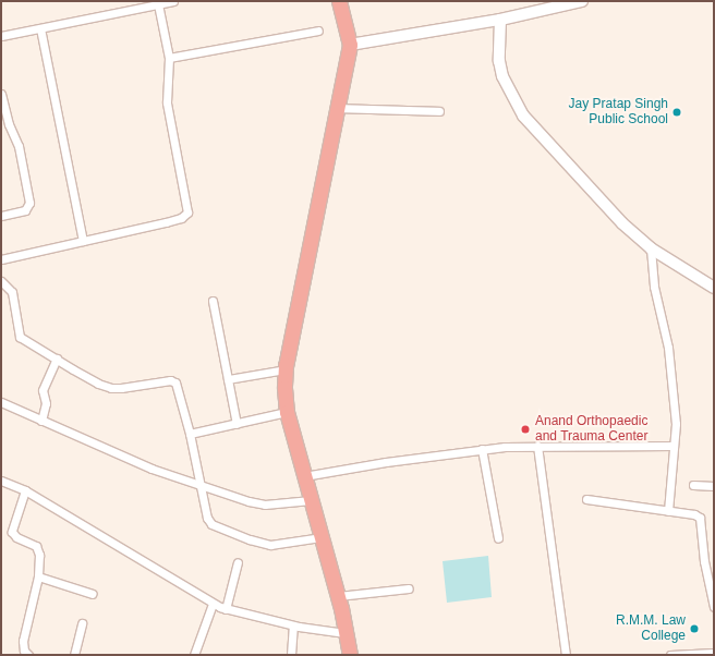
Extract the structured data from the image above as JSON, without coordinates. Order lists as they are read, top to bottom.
{
  "places": ["Jay Pratap Singh Public School", "Anand Orthopaedic and Trauma Center", "R.M.M. Law College"]
}
